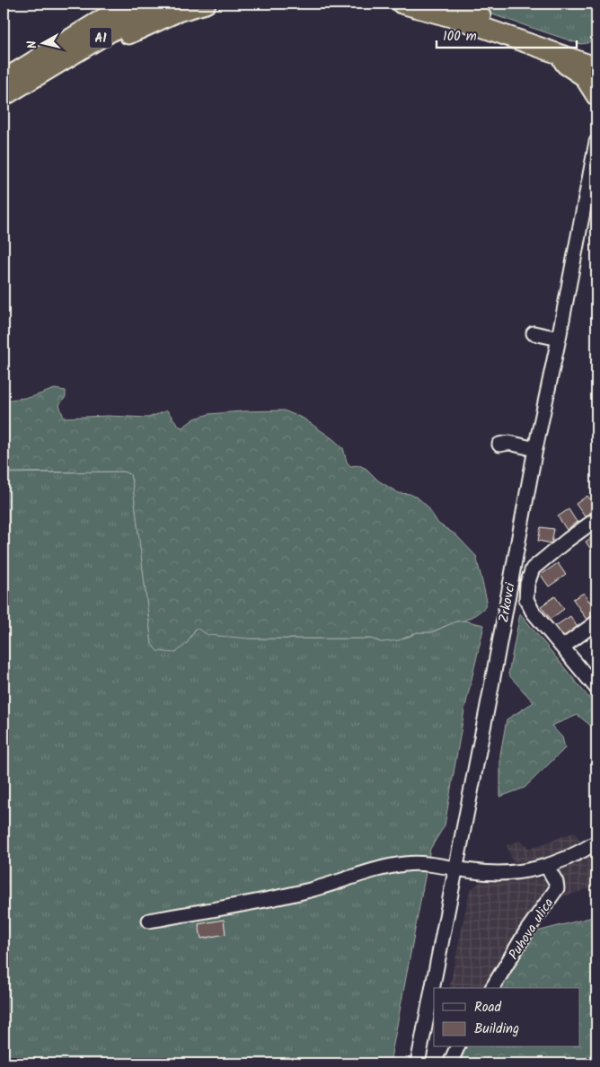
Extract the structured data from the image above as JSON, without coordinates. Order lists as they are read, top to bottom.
{
  "streets": {
    "highway": ["A1"],
    "street": ["Zrkovci", "Puhova ulica"]
  },
  "legend": ["Road", "Building"],
  "scale_bar": "100 m",
  "north": "left"
}
